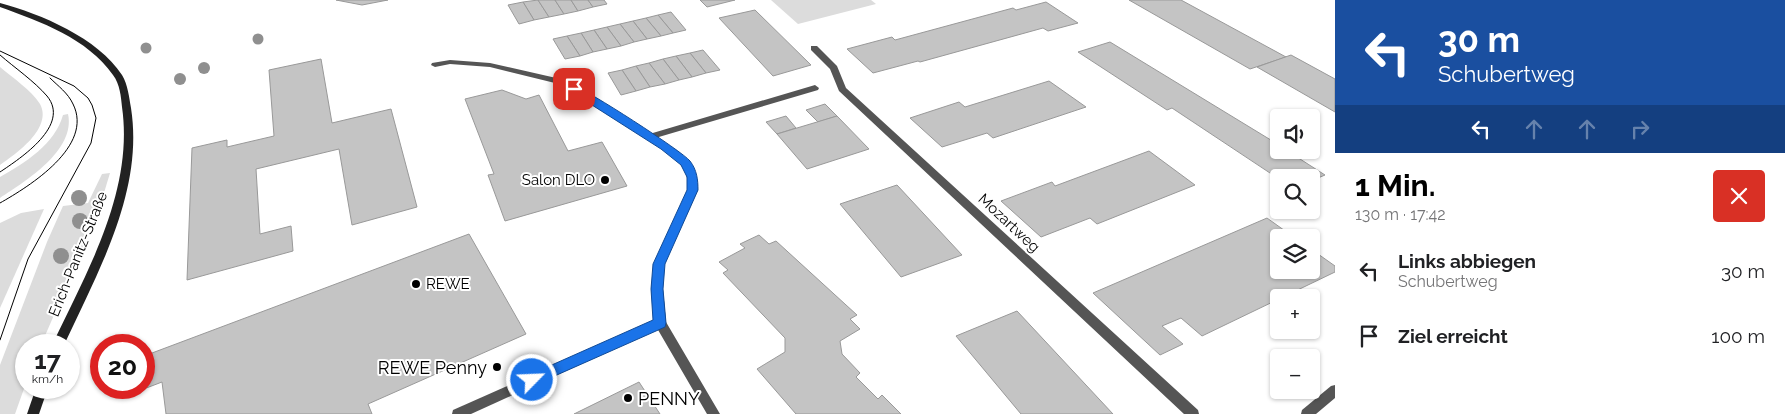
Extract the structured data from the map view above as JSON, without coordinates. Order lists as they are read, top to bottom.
{
  "streets": {
    "main road": ["Erich-Panitz-Straße"],
    "street": ["Mozartweg"]
  },
  "places": [
    "Salon DLO",
    "REWE",
    "REWE Penny",
    "PENNY"
  ],
  "page": {
    "turn": ["30 m", "Schubertweg"],
    "map_buttons": ["+", "−"],
    "heading": ["1 Min.", "130 m · 17:42"],
    "list": [
      {
        "name": "Links abbiegen",
        "note": "Schubertweg",
        "value": "30 m"
      },
      {
        "name": "Ziel erreicht",
        "value": "100 m"
      }
    ],
    "speed": "17 km/h",
    "limit": "20"
  }
}
